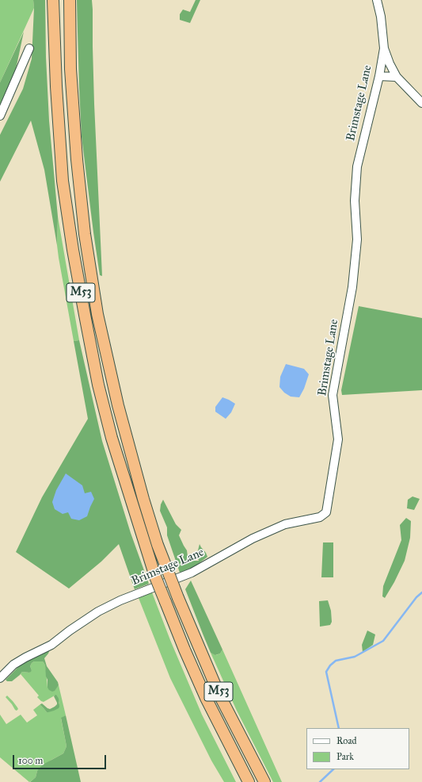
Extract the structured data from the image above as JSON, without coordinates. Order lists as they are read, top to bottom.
{
  "streets": {
    "highway": ["M53"],
    "street": ["Brimstage Lane"]
  },
  "legend": ["Road", "Park"],
  "scale_bar": "100 m"
}
